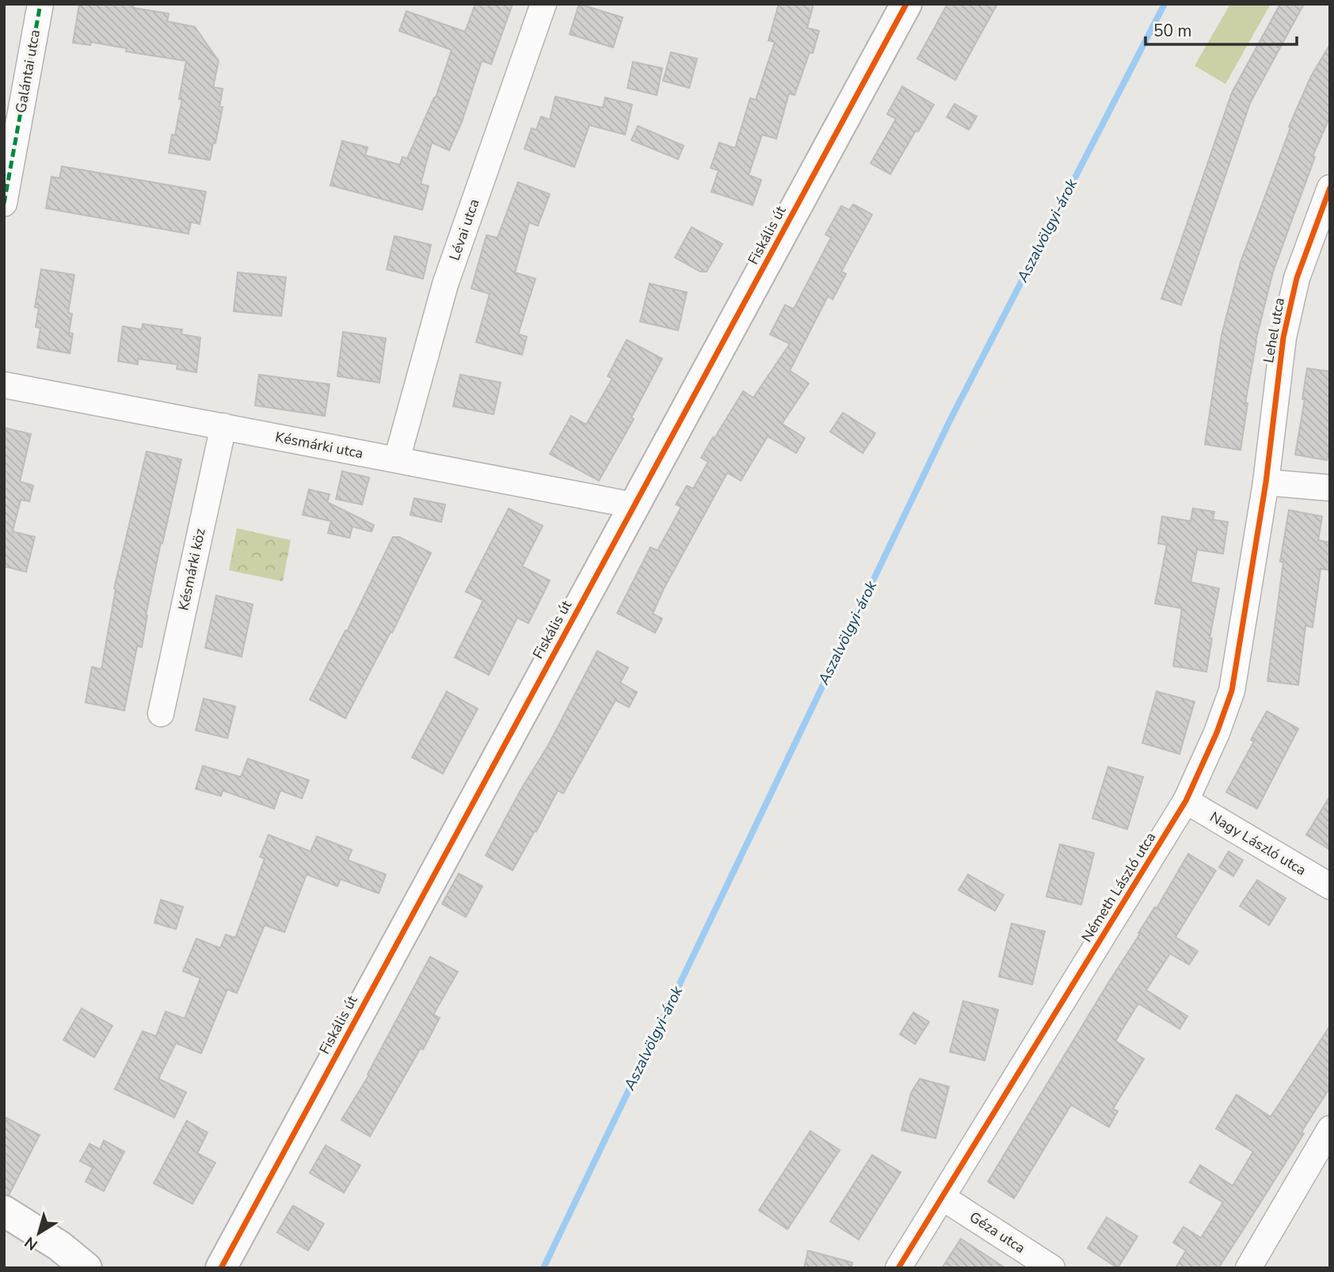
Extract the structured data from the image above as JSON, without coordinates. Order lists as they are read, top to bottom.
{
  "streets": {
    "street": [
      "Galántai utca",
      "Lévai utca",
      "Fiskális út",
      "Lehel utca",
      "Késmárki utca",
      "Késmárki köz",
      "Nagy László utca",
      "Németh László utca",
      "Géza utca"
    ]
  },
  "crossings": [
    ["Lévai utca", "Késmárki utca"],
    ["Fiskális út", "Késmárki utca"],
    ["Lehel utca", "Németh László utca"],
    ["Késmárki utca", "Késmárki köz"],
    ["Nagy László utca", "Németh László utca"],
    ["Németh László utca", "Géza utca"]
  ],
  "water": ["Aszalvölgyi-árok"],
  "scale_bar": "50 m",
  "north": "bottom left"
}
